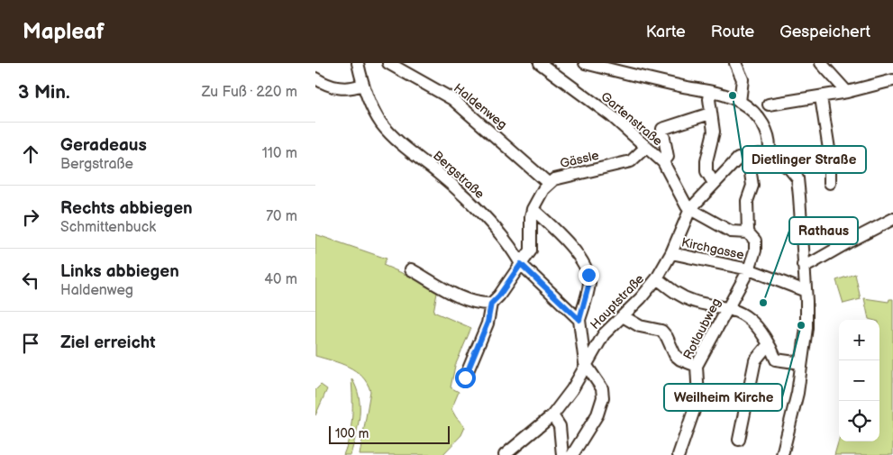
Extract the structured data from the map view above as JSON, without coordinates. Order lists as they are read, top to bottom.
{
  "streets": {
    "street": [
      "Haldenweg",
      "Gartenstraße",
      "Gässle",
      "Bergstraße",
      "Kirchgasse",
      "Hauptstraße",
      "Rotlaubweg"
    ]
  },
  "crossings": [
    ["Haldenweg", "Gässle"],
    ["Gartenstraße", "Gässle"],
    ["Gartenstraße", "Hauptstraße"],
    ["Gässle", "Bergstraße"],
    ["Kirchgasse", "Hauptstraße"],
    ["Kirchgasse", "Rotlaubweg"]
  ],
  "places": ["Dietlinger Straße", "Rathaus", "Weilheim Kirche"],
  "scale_bar": "100 m",
  "page": {
    "header": "Mapleaf",
    "nav": ["Karte", "Route", "Gespeichert"],
    "heading": ["3 Min.", "Zu Fuß · 220 m"],
    "list": [
      ["Geradeaus", "Bergstraße", "110 m"],
      ["Rechts abbiegen", "Schmittenbuck", "70 m"],
      ["Links abbiegen", "Haldenweg", "40 m"],
      "Ziel erreicht"
    ],
    "map_buttons": ["+", "−"],
    "scale": "100 m"
  }
}
